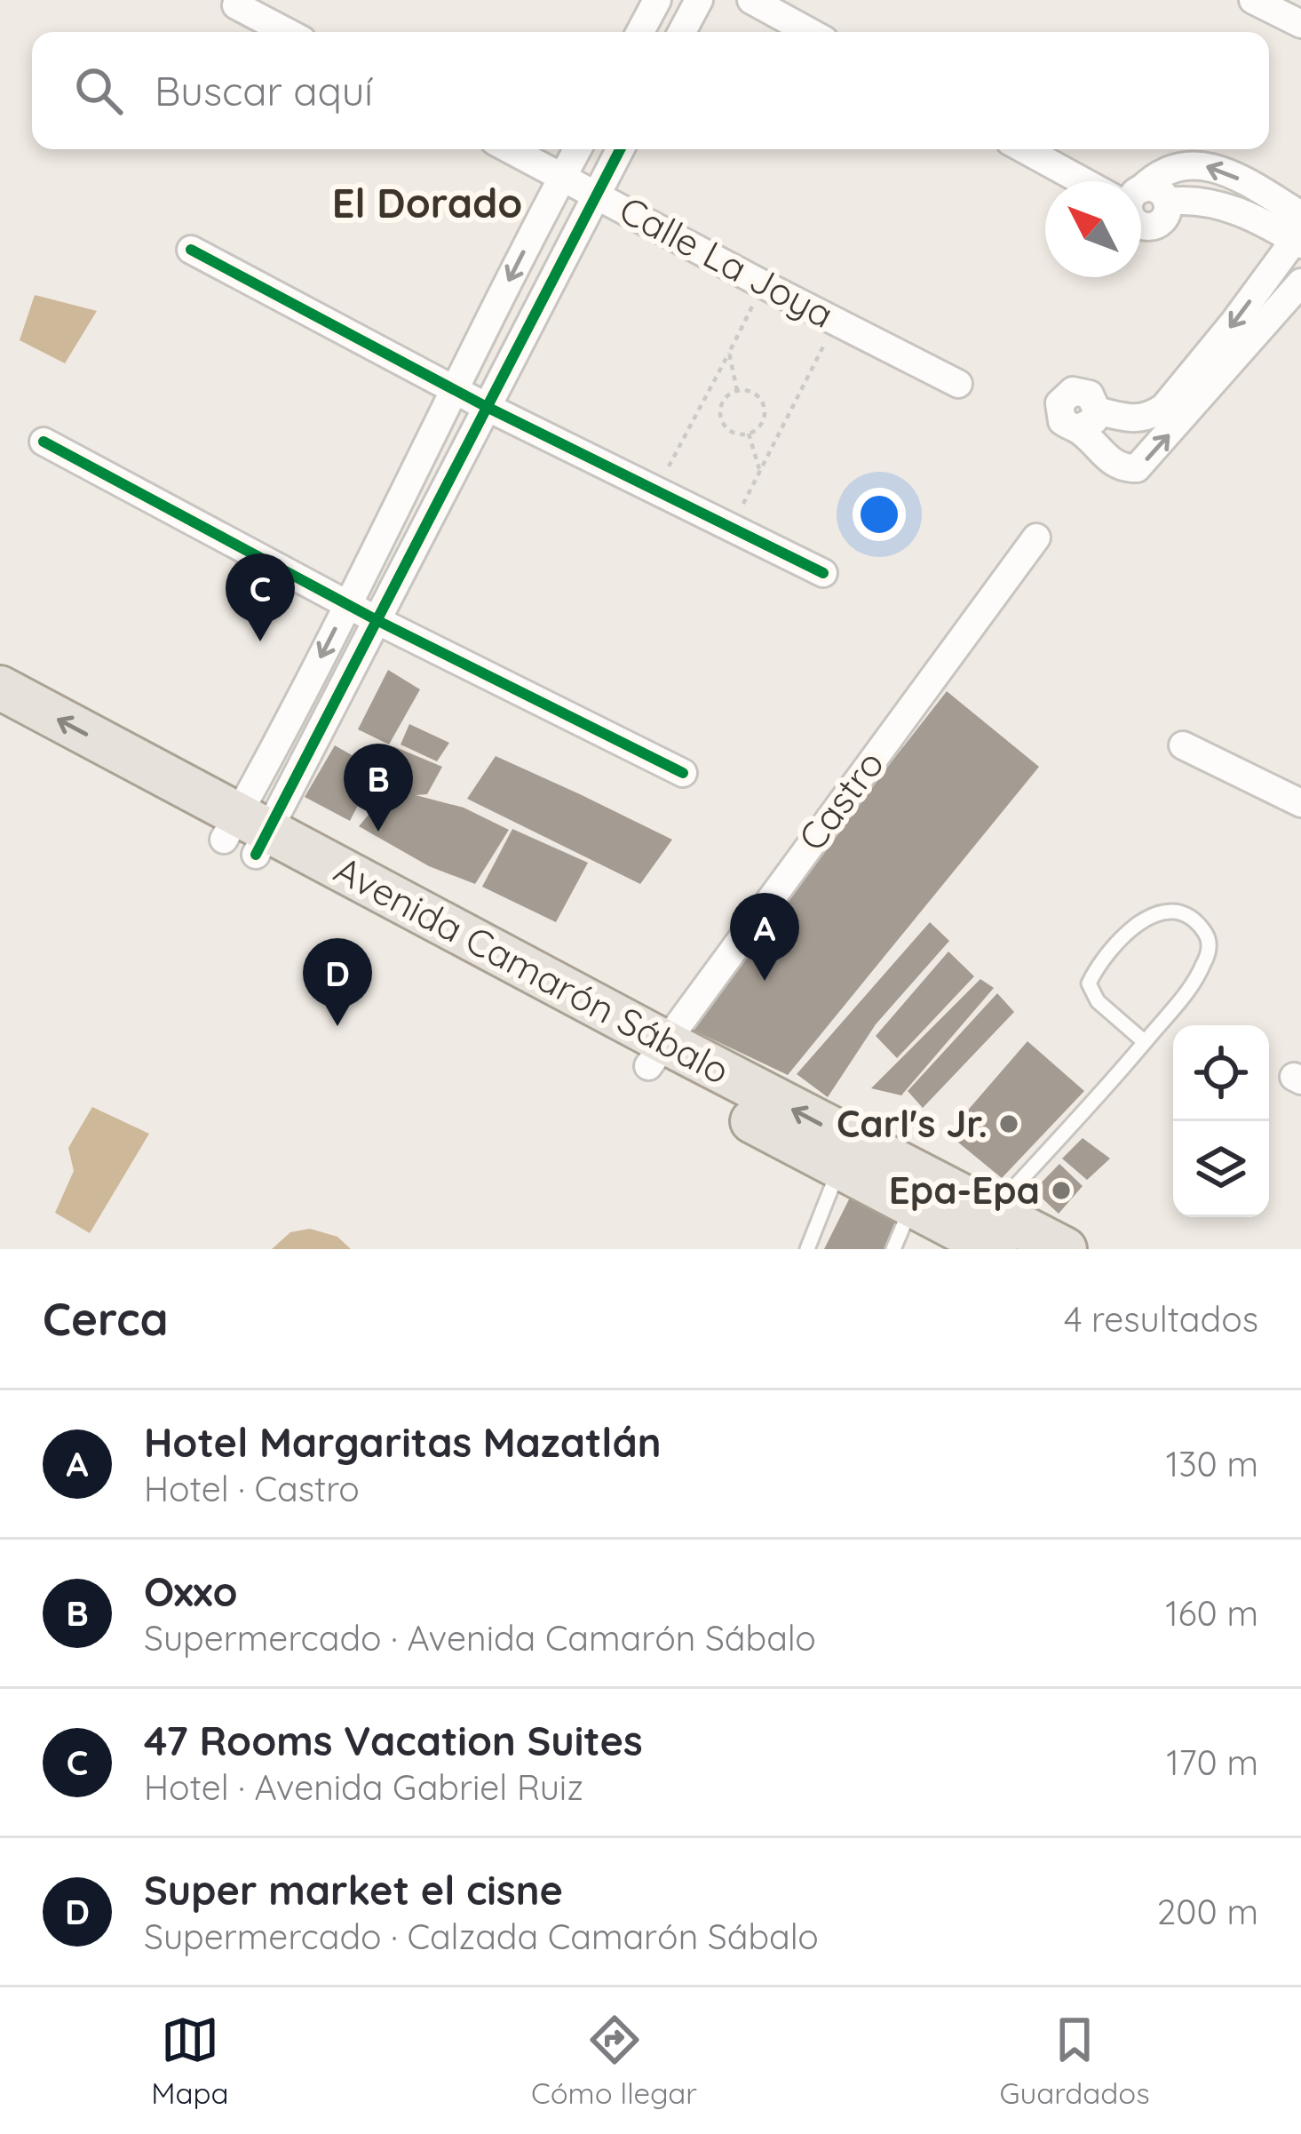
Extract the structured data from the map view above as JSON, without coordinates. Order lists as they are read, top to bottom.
{
  "streets": {
    "main road": ["Avenida Camarón Sábalo"],
    "street": ["Calle La Joya", "Castro"]
  },
  "crossings": [
    ["Castro", "Avenida Camarón Sábalo"]
  ],
  "districts": ["El Dorado"],
  "places": ["Carl's Jr.", "Epa-Epa"],
  "north": "top left",
  "page": {
    "search": "Buscar aquí",
    "pins": [
      "C",
      "B",
      "A",
      "D"
    ],
    "heading": ["Cerca", "4 resultados"],
    "list": [
      {
        "mark": "A",
        "name": "Hotel Margaritas Mazatlán",
        "note": "Hotel · Castro",
        "value": "130 m"
      },
      {
        "mark": "B",
        "name": "Oxxo",
        "note": "Supermercado · Avenida Camarón Sábalo",
        "value": "160 m"
      },
      {
        "mark": "C",
        "name": "47 Rooms Vacation Suites",
        "note": "Hotel · Avenida Gabriel Ruiz",
        "value": "170 m"
      },
      {
        "mark": "D",
        "name": "Super market el cisne",
        "note": "Supermercado · Calzada Camarón Sábalo",
        "value": "200 m"
      }
    ],
    "nav": ["Mapa", "Cómo llegar", "Guardados"]
  }
}
